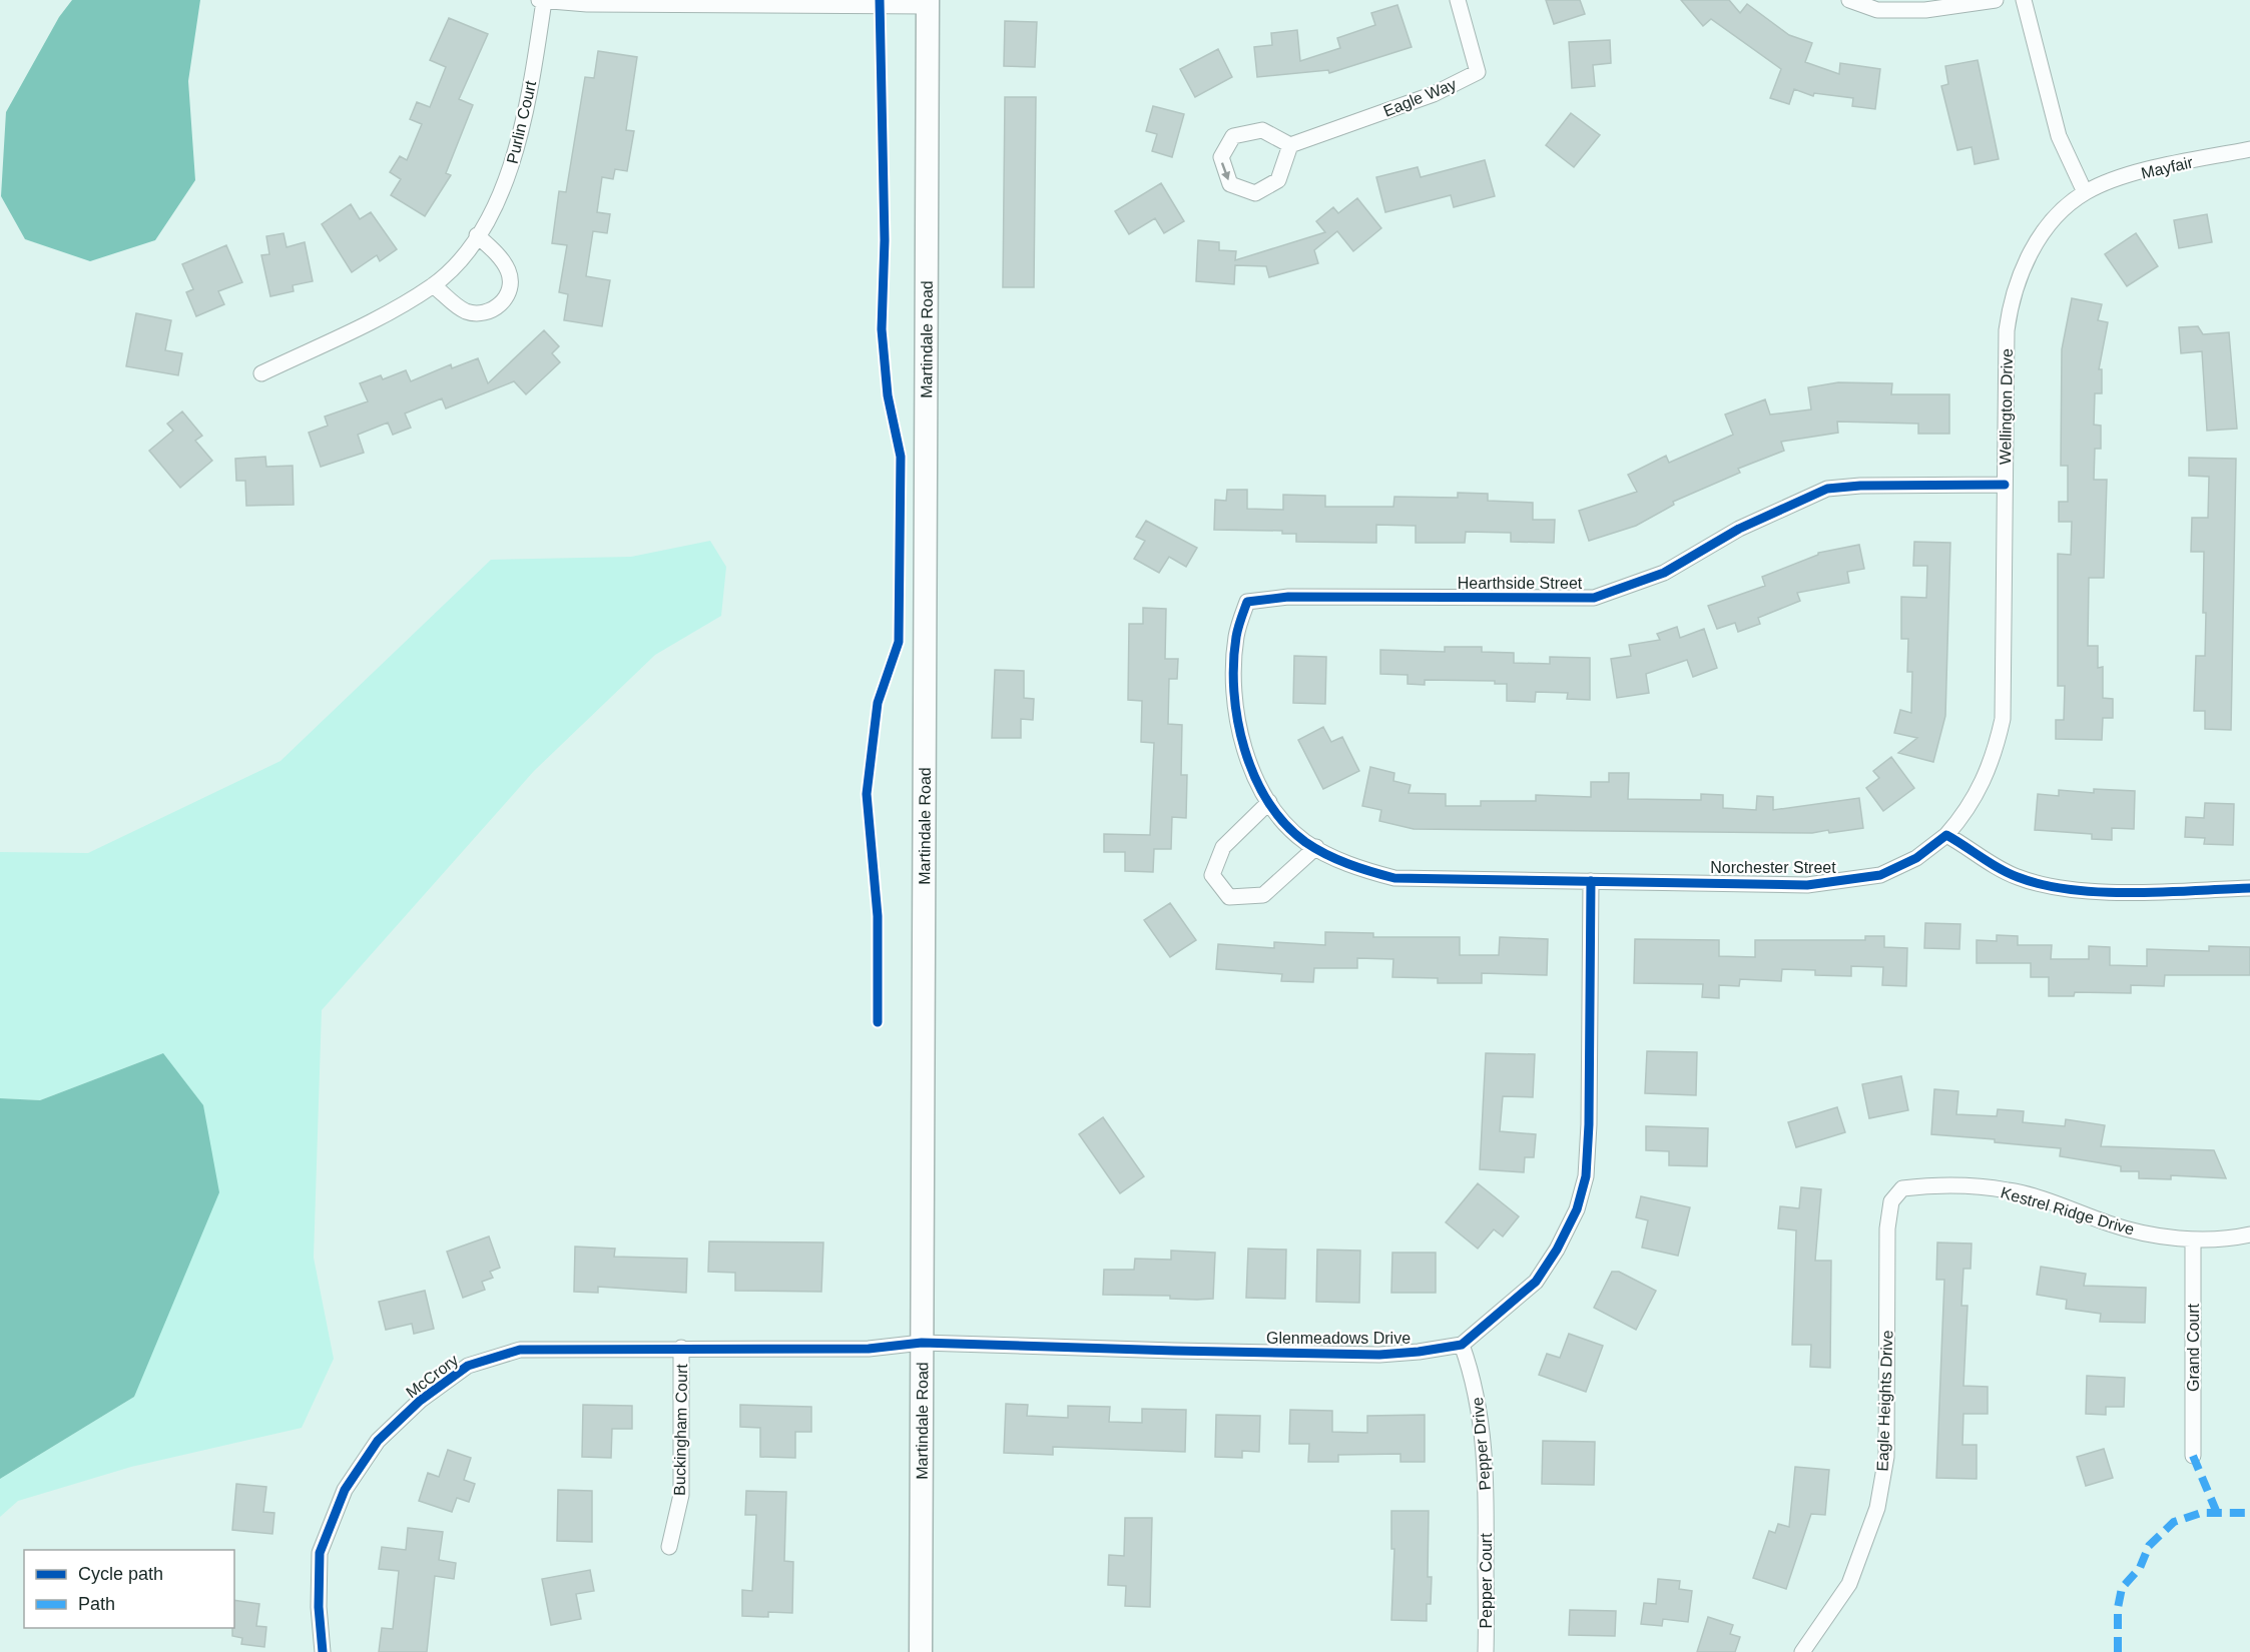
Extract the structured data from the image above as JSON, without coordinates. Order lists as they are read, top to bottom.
{
  "streets": {
    "street": [
      "Eagle Way",
      "Purlin Court",
      "Mayfair",
      "Martindale Road",
      "Wellington Drive",
      "Hearthside Street",
      "Norchester Street",
      "Kestrel Ridge Drive",
      "Glenmeadows Drive",
      "Grand Court",
      "McCrory",
      "Eagle Heights Drive",
      "Buckingham Court",
      "Pepper Drive",
      "Pepper Court"
    ]
  },
  "crossings": [
    ["Mayfair", "Wellington Drive"],
    ["Martindale Road", "Glenmeadows Drive"],
    ["Wellington Drive", "Hearthside Street"],
    ["Wellington Drive", "Norchester Street"],
    ["Hearthside Street", "Norchester Street"],
    ["Norchester Street", "Glenmeadows Drive"],
    ["Kestrel Ridge Drive", "Grand Court"],
    ["Kestrel Ridge Drive", "Eagle Heights Drive"],
    ["Glenmeadows Drive", "McCrory"],
    ["Glenmeadows Drive", "Pepper Drive"],
    ["McCrory", "Buckingham Court"],
    ["Pepper Drive", "Pepper Court"]
  ],
  "legend": ["Cycle path", "Path"]
}
